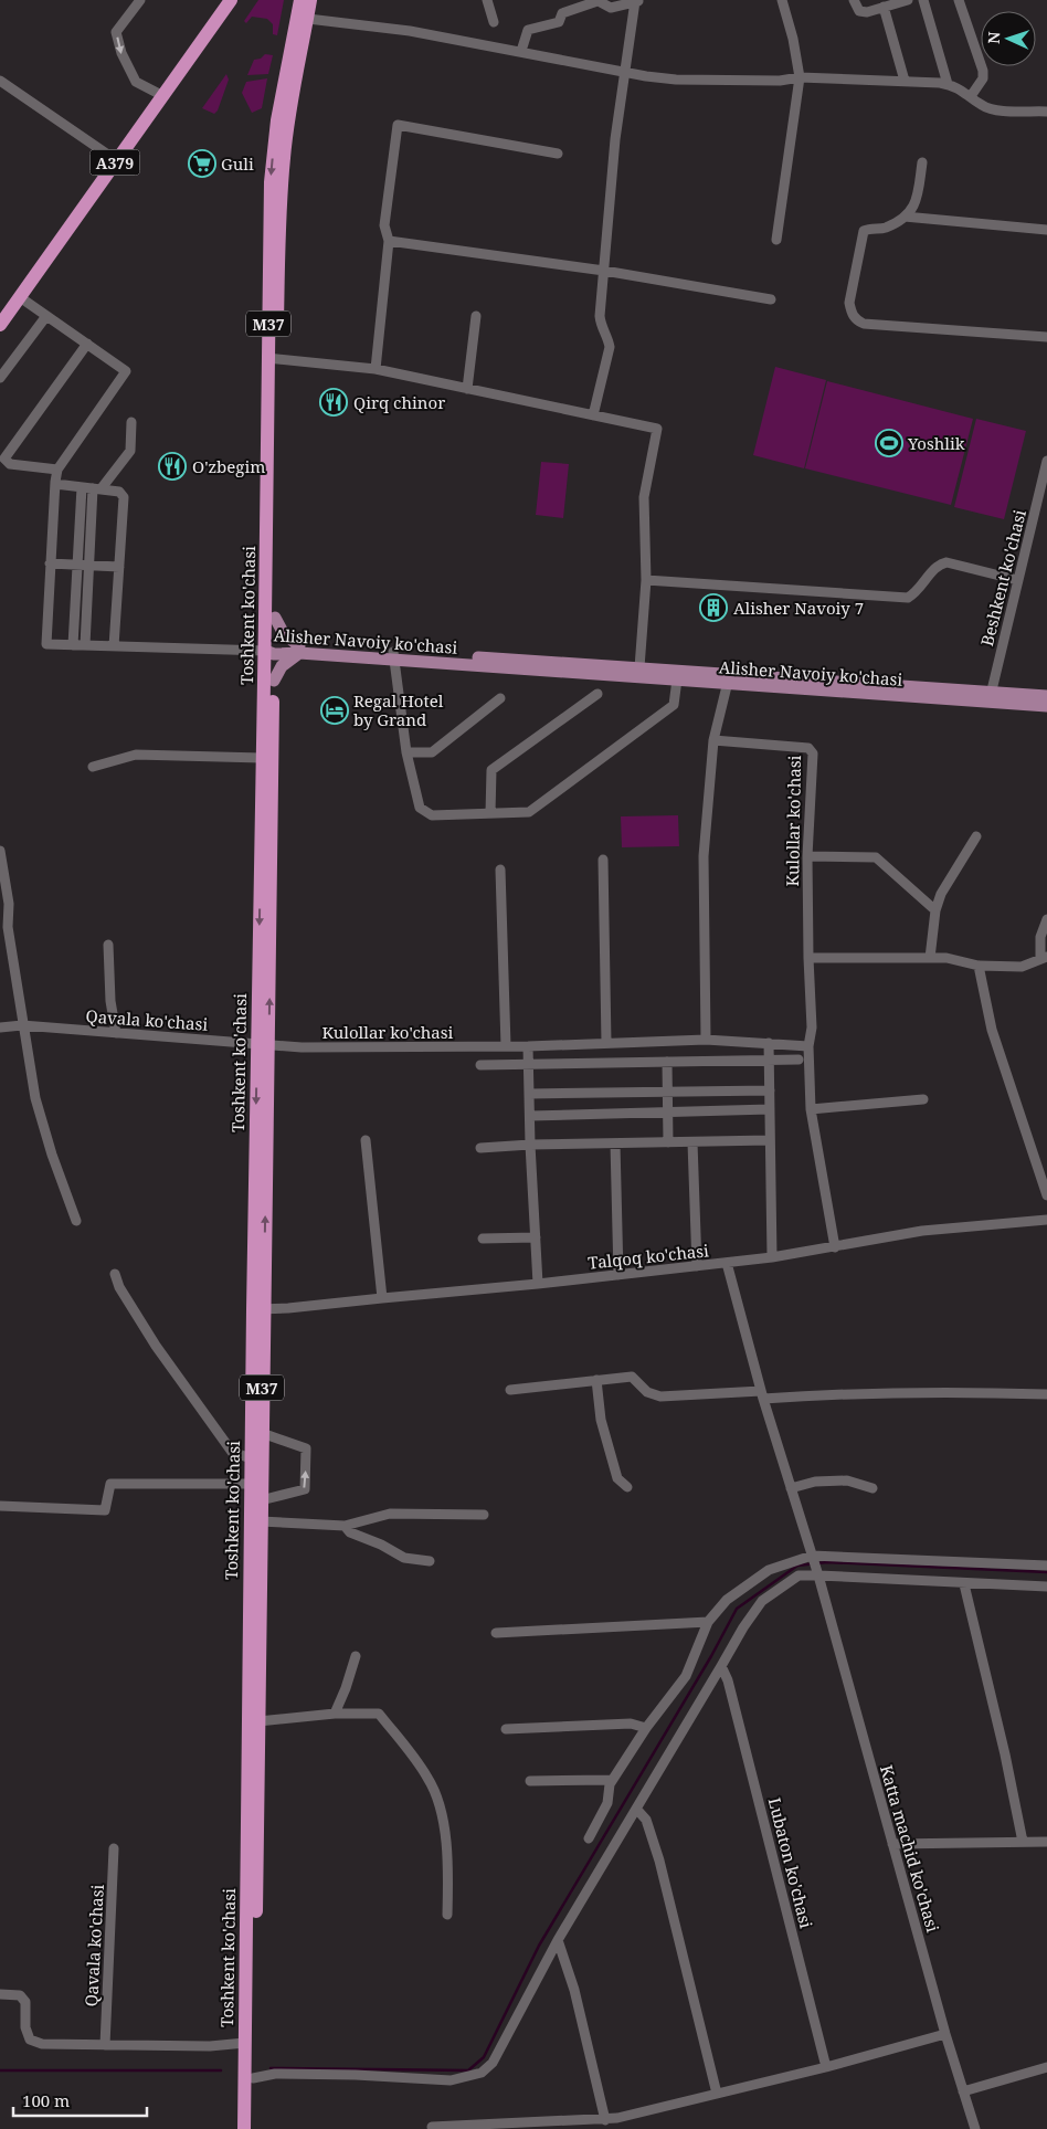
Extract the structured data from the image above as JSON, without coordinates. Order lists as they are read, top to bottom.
{
  "streets": {
    "highway": ["A379", "M37", "Toshkent ko'chasi"],
    "main road": ["Alisher Navoiy ko'chasi"],
    "street": [
      "Beshkent ko'chasi",
      "Kulollar ko'chasi",
      "Qavala ko'chasi",
      "Talqoq ko'chasi",
      "Katta machid ko'chasi",
      "Lubaton ko'chasi"
    ]
  },
  "crossings": [
    ["Beshkent ko'chasi", "Alisher Navoiy ko'chasi"],
    ["Toshkent ko'chasi", "Alisher Navoiy ko'chasi"],
    ["Toshkent ko'chasi", "Kulollar ko'chasi"],
    ["Toshkent ko'chasi", "Qavala ko'chasi"],
    ["Toshkent ko'chasi", "Talqoq ko'chasi"],
    ["Kulollar ko'chasi", "Qavala ko'chasi"],
    ["Kulollar ko'chasi", "Talqoq ko'chasi"],
    ["Talqoq ko'chasi", "Katta machid ko'chasi"]
  ],
  "places": {
    "supermarket": ["Guli"],
    "restaurant": ["Qirq chinor", "O'zbegim"],
    "sports": ["Yoshlik"],
    "building": ["Alisher Navoiy 7"],
    "hotel": ["Regal Hotel by Grand"]
  },
  "scale_bar": "100 m",
  "north": "left"
}
